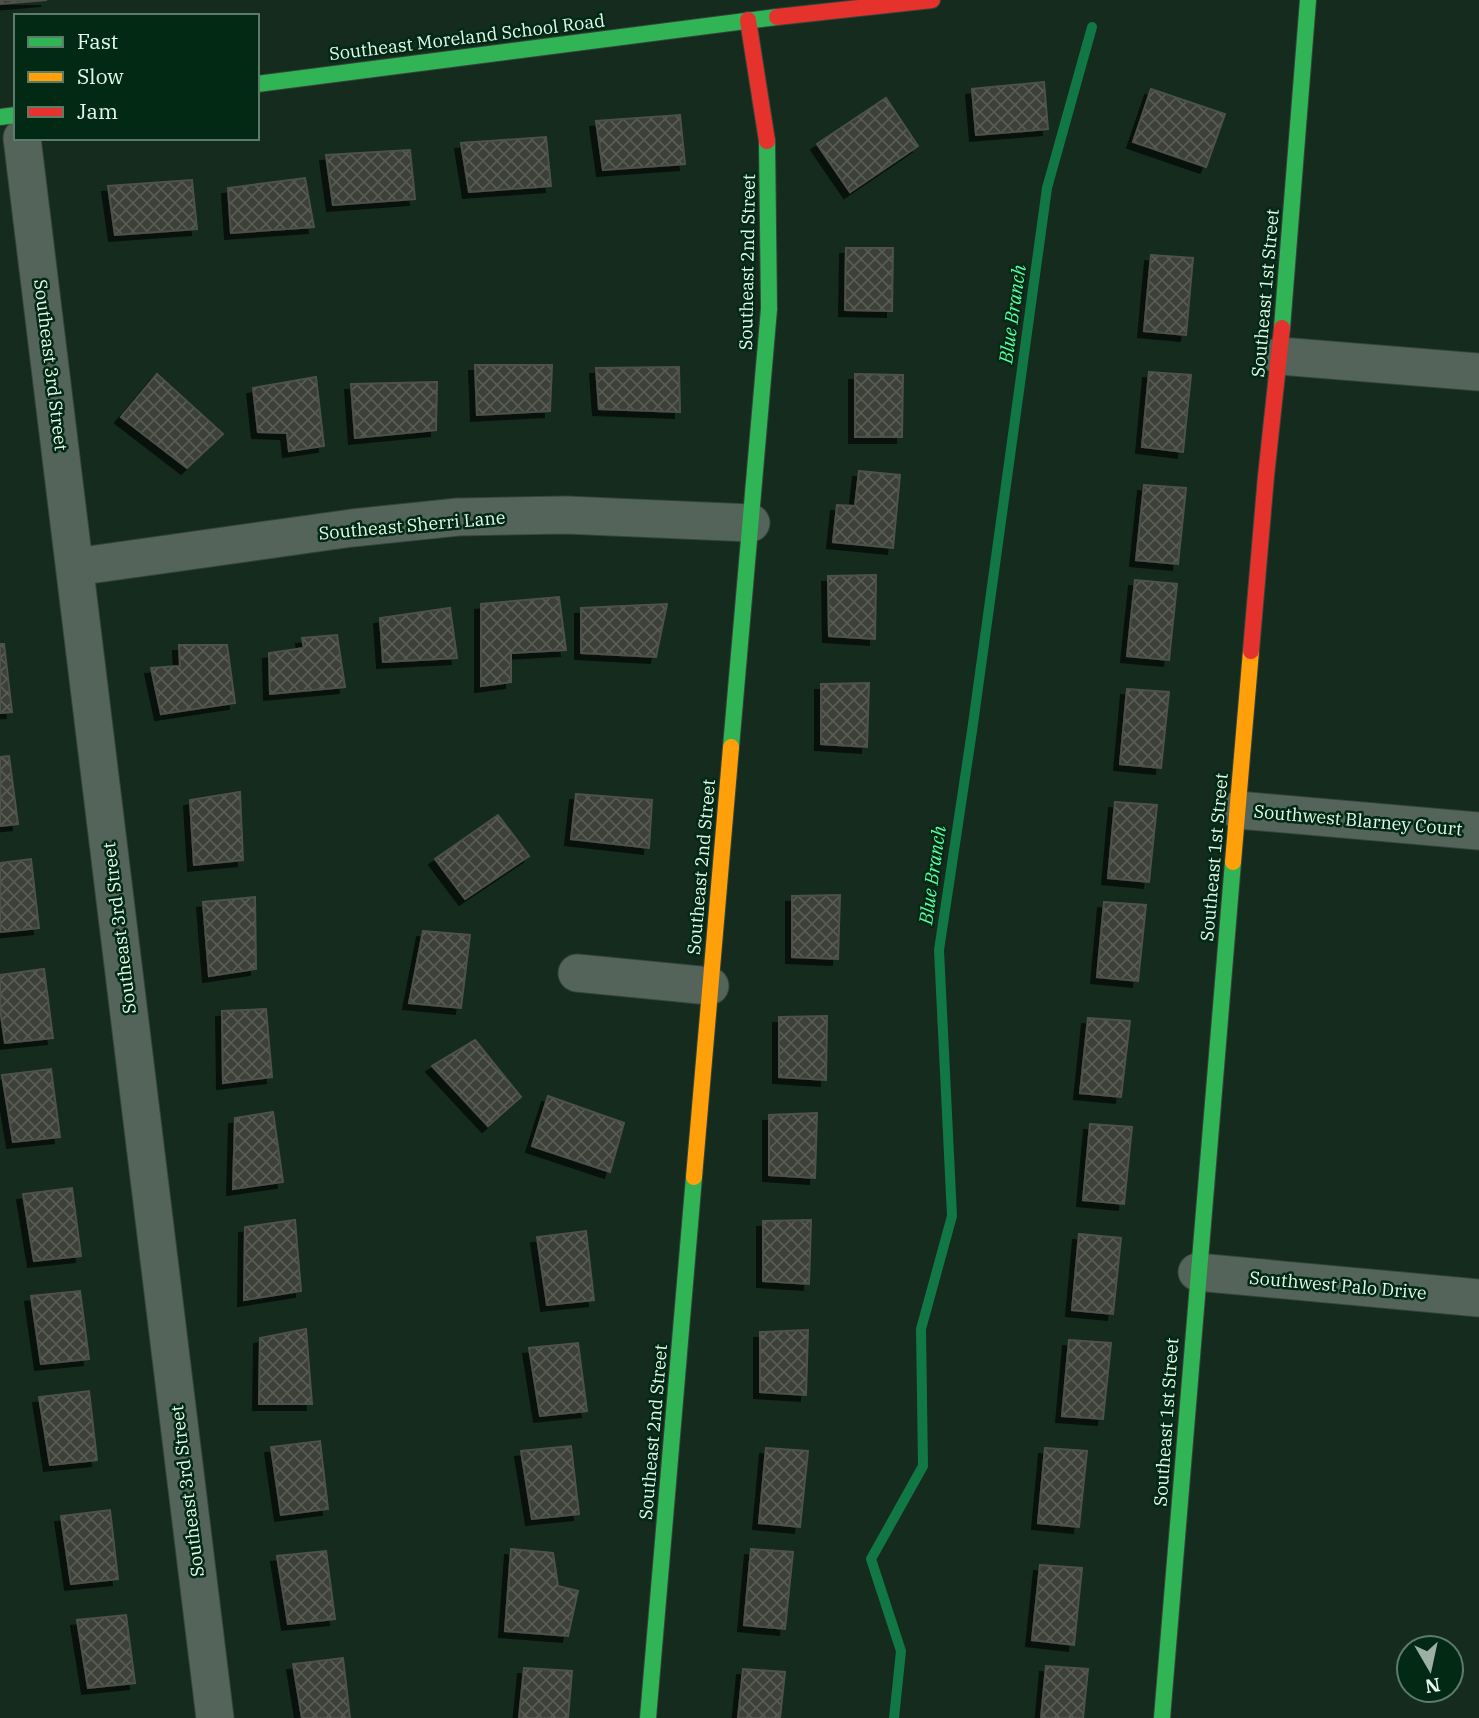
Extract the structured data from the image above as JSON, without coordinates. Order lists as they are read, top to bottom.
{
  "streets": {
    "street": [
      "Southeast Moreland School Road",
      "Southeast 2nd Street",
      "Southeast 1st Street",
      "Southeast 3rd Street",
      "Southeast Sherri Lane",
      "Southwest Blarney Court",
      "Southwest Palo Drive"
    ]
  },
  "crossings": [
    ["Southeast Moreland School Road", "Southeast 2nd Street"],
    ["Southeast 2nd Street", "Southeast Sherri Lane"],
    ["Southeast 1st Street", "Southwest Blarney Court"],
    ["Southeast 1st Street", "Southwest Palo Drive"],
    ["Southeast 3rd Street", "Southeast Sherri Lane"]
  ],
  "water": ["Blue Branch"],
  "legend": ["Fast", "Slow", "Jam"],
  "north": "bottom"
}
